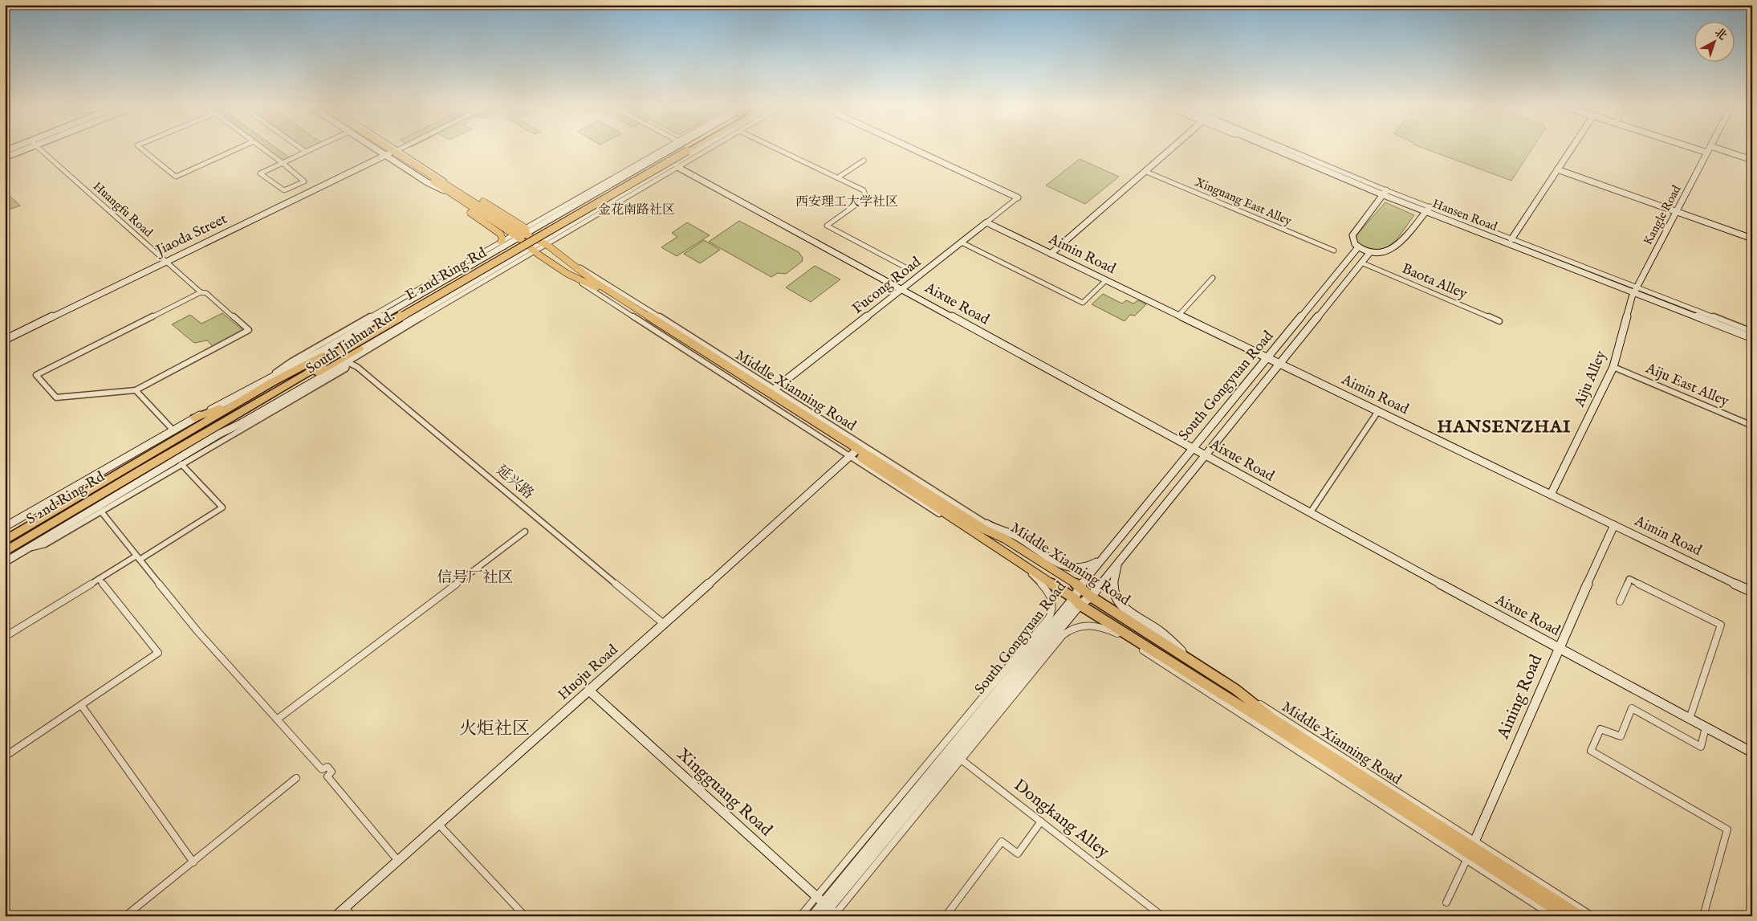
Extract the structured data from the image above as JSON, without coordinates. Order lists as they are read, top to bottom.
{
  "streets": {
    "highway": ["E 2nd Ring Rd", "S 2nd Ring Rd"],
    "main road": [
      "Kangle Road",
      "South Jinhua Rd.",
      "South Gongyuan Road",
      "Middle Xianning Road"
    ],
    "street": [
      "Xinguang East Alley",
      "Huangfu Road",
      "Hansen Road",
      "Jiaoda Street",
      "Aimin Road",
      "Baota Alley",
      "Fucong Road",
      "Aixue Road",
      "Aiju Alley",
      "Aiju East Alley",
      "延兴路",
      "Huoju Road",
      "Aining Road",
      "Xingguang Road",
      "Dongkang Alley"
    ]
  },
  "crossings": [
    ["Huangfu Road", "Jiaoda Street"],
    ["Hansen Road", "Kangle Road"],
    ["Hansen Road", "Aiju Alley"],
    ["Kangle Road", "Aiju Alley"],
    ["Aimin Road", "Fucong Road"],
    ["Aimin Road", "Aiju Alley"],
    ["Aimin Road", "South Gongyuan Road"],
    ["Aimin Road", "Aining Road"],
    ["E 2nd Ring Rd", "S 2nd Ring Rd"],
    ["Baota Alley", "South Gongyuan Road"],
    ["Fucong Road", "Aixue Road"],
    ["Fucong Road", "Middle Xianning Road"],
    ["Aixue Road", "South Gongyuan Road"],
    ["Aixue Road", "Aining Road"],
    ["South Jinhua Rd.", "Middle Xianning Road"],
    ["South Jinhua Rd.", "延兴路"],
    ["Aiju Alley", "Aiju East Alley"],
    ["South Gongyuan Road", "Middle Xianning Road"],
    ["South Gongyuan Road", "Xingguang Road"],
    ["South Gongyuan Road", "Dongkang Alley"],
    ["Middle Xianning Road", "Huoju Road"],
    ["Middle Xianning Road", "Aining Road"],
    ["延兴路", "Huoju Road"],
    ["Huoju Road", "Xingguang Road"]
  ],
  "districts": [
    "西安理工大学社区",
    "金花南路社区",
    "HANSENZHAI",
    "信号厂社区",
    "火炬社区"
  ],
  "north": "top right"
}
